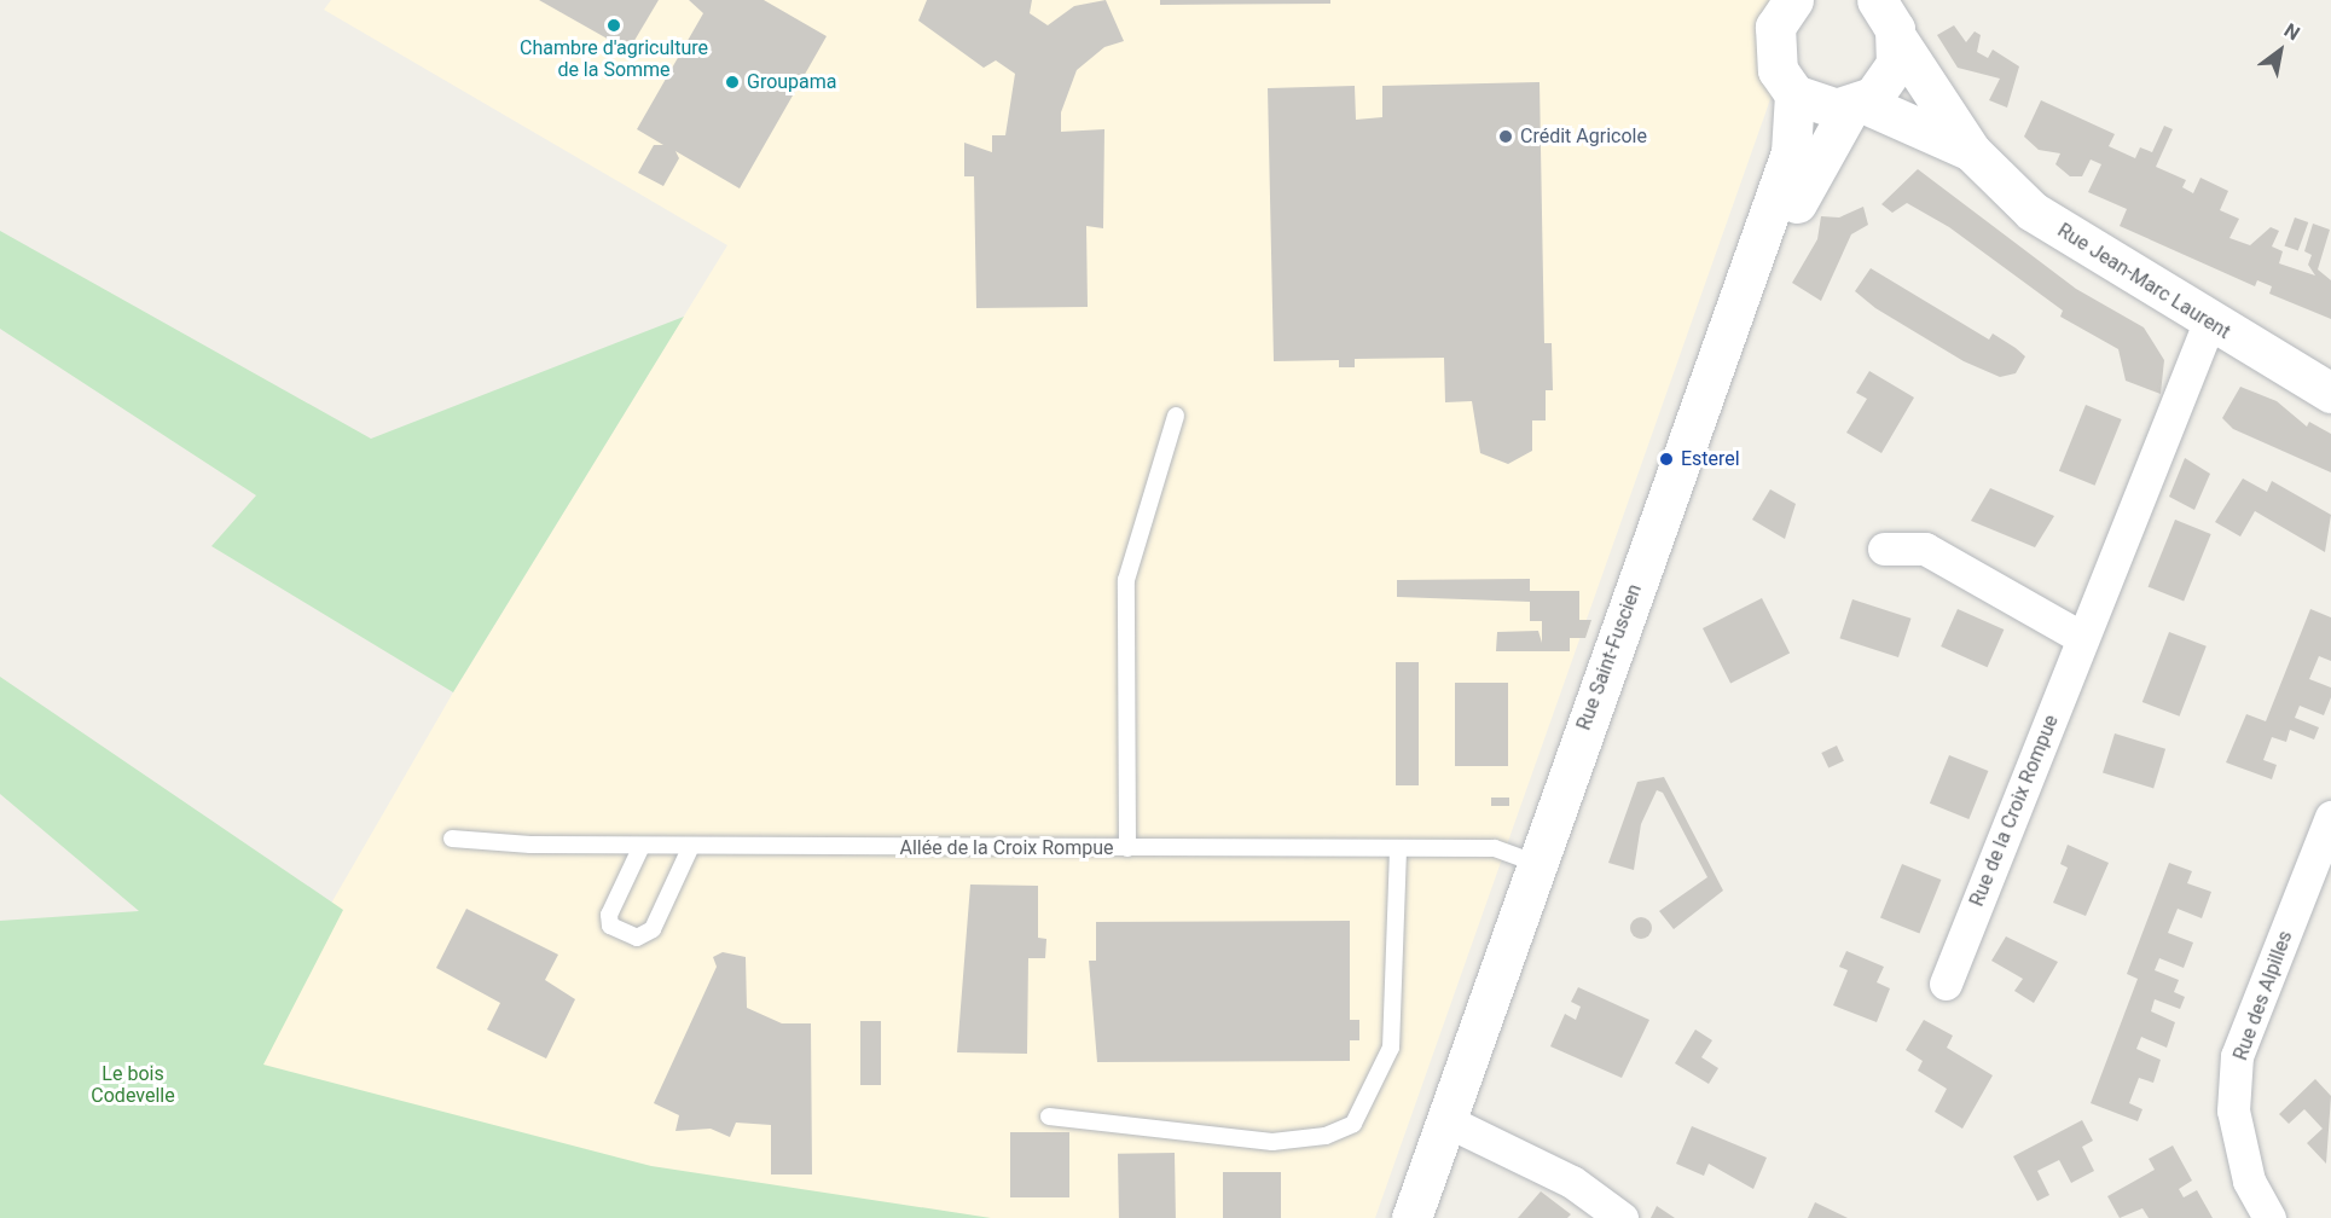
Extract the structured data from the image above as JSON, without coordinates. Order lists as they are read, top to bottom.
{
  "streets": {
    "main road": ["Rue Jean-Marc Laurent", "Rue Saint-Fuscien"],
    "street": ["Rue de la Croix Rompue", "Rue des Alpilles"],
    "lane": ["Allée de la Croix Rompue"]
  },
  "crossings": [
    ["Rue Jean-Marc Laurent", "Rue Saint-Fuscien"],
    ["Rue Jean-Marc Laurent", "Rue de la Croix Rompue"],
    ["Rue Saint-Fuscien", "Allée de la Croix Rompue"]
  ],
  "parks": ["Le bois Codevelle"],
  "places": [
    "Chambre d'agriculture de la Somme",
    "Groupama",
    "Crédit Agricole",
    "Esterel"
  ],
  "north": "top right"
}
